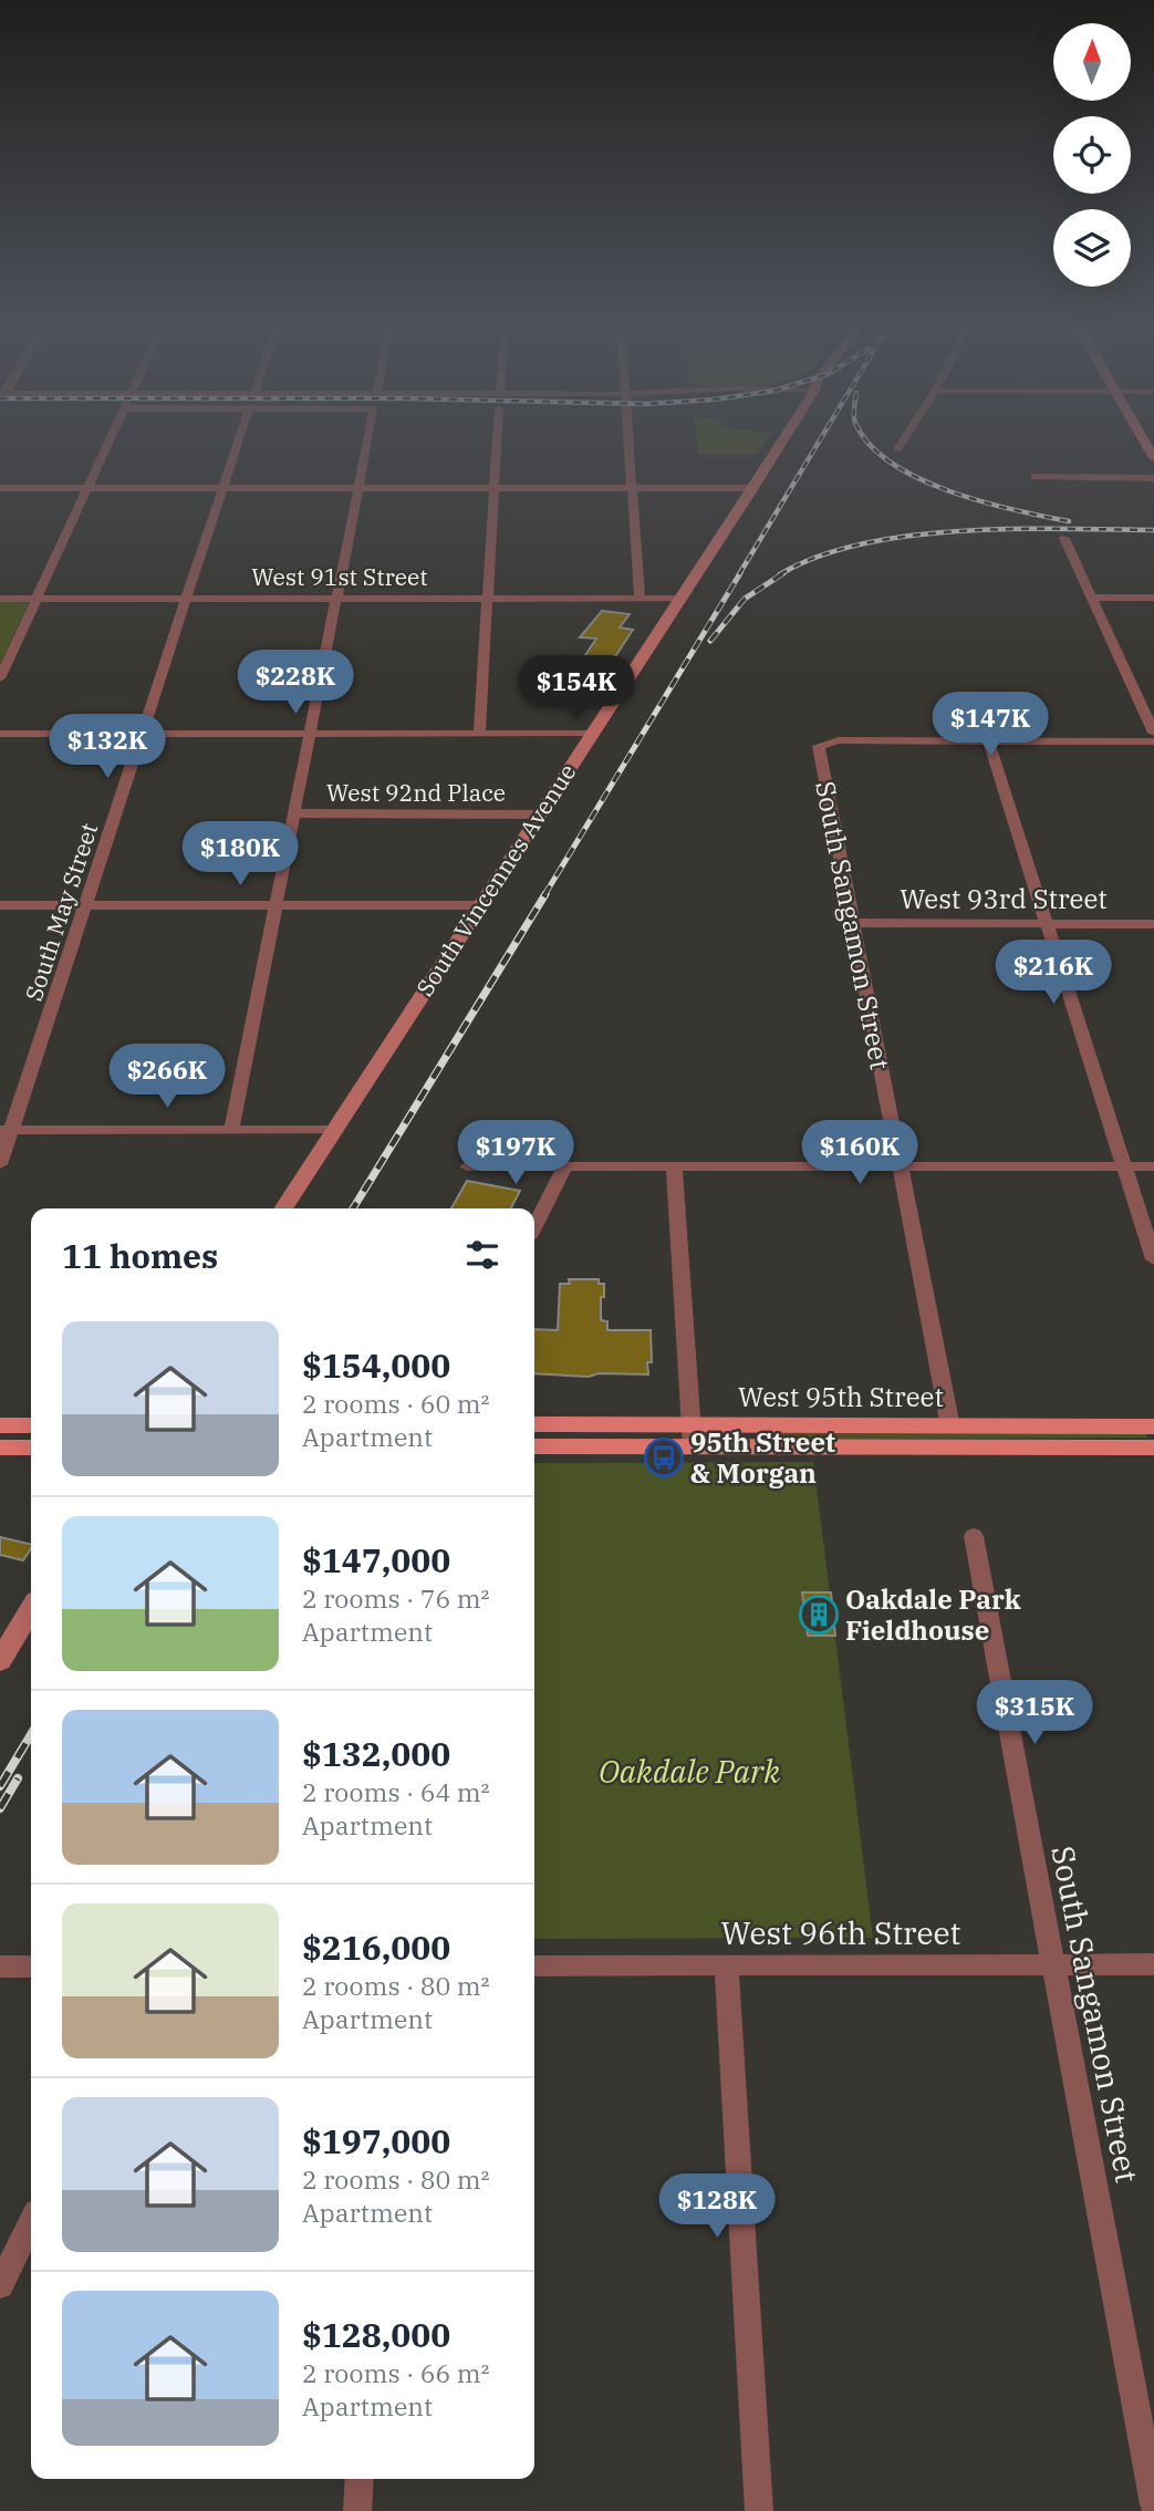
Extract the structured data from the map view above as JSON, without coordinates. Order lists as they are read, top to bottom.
{
  "streets": {
    "main road": ["South Vincennes Avenue", "West 95th Street"],
    "street": [
      "West 91st Street",
      "West 92nd Place",
      "West 93rd Street",
      "South May Street",
      "South Sangamon Street",
      "West 96th Street"
    ]
  },
  "crossings": [
    ["West 91st Street", "South Vincennes Avenue"],
    ["West 91st Street", "South May Street"],
    ["West 92nd Place", "South Vincennes Avenue"],
    ["West 93rd Street", "South Sangamon Street"],
    ["South Sangamon Street", "West 95th Street"],
    ["South Sangamon Street", "West 96th Street"]
  ],
  "parks": ["Oakdale Park"],
  "places": {
    "bus stop": ["95th Street & Morgan"],
    "building": ["Oakdale Park Fieldhouse"]
  },
  "north": "top",
  "page": {
    "price": [
      "$228K",
      "$154K",
      "$147K",
      "$132K",
      "$180K",
      "$216K",
      "$266K",
      "$197K",
      "$160K",
      "$315K",
      "$128K"
    ],
    "heading": "11 homes",
    "list": [
      {
        "name": "$154,000",
        "note": "2 rooms · 60 m² · Apartment"
      },
      {
        "name": "$147,000",
        "note": "2 rooms · 76 m² · Apartment"
      },
      {
        "name": "$132,000",
        "note": "2 rooms · 64 m² · Apartment"
      },
      {
        "name": "$216,000",
        "note": "2 rooms · 80 m² · Apartment"
      },
      {
        "name": "$197,000",
        "note": "2 rooms · 80 m² · Apartment"
      },
      {
        "name": "$128,000",
        "note": "2 rooms · 66 m² · Apartment"
      }
    ]
  }
}
